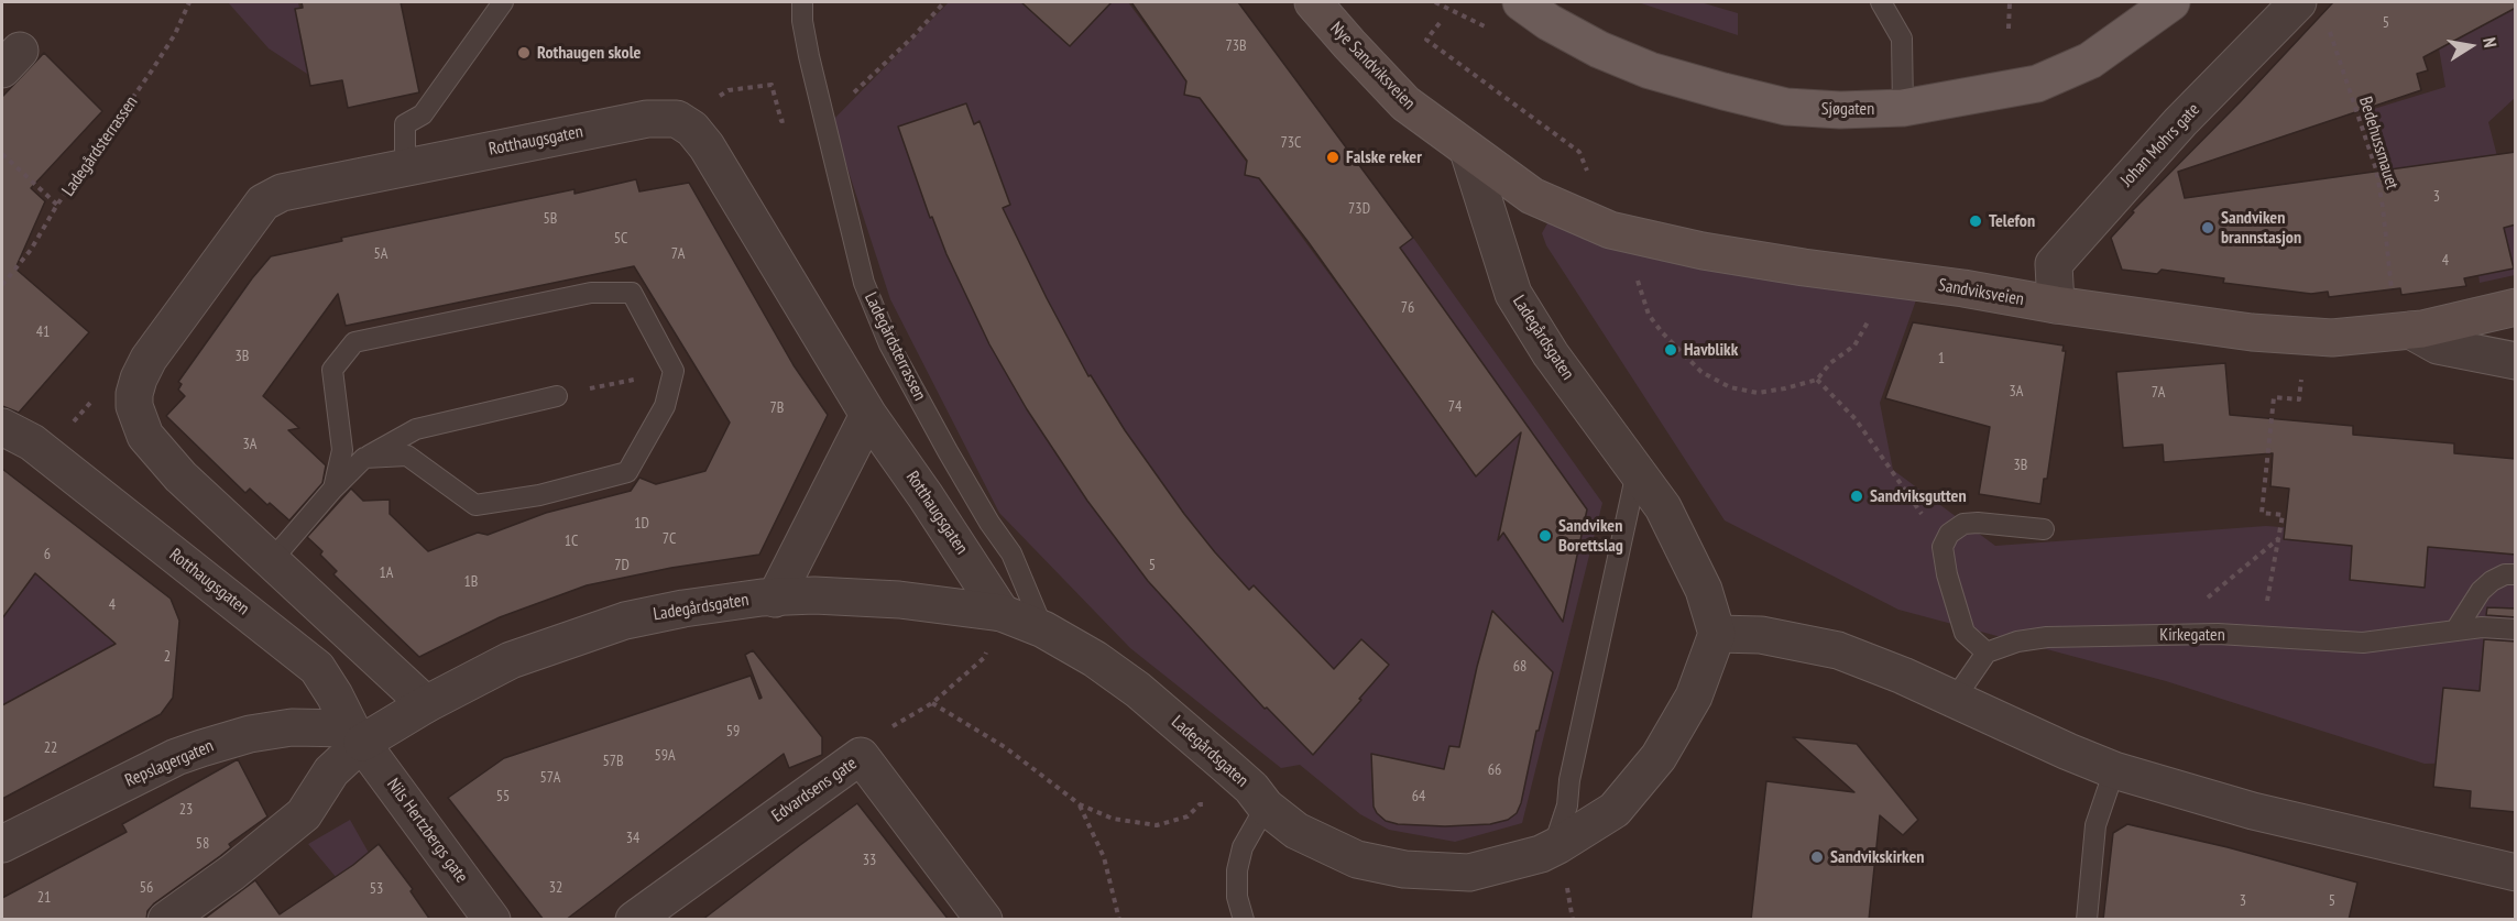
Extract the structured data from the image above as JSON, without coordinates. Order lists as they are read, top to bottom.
{
  "streets": {
    "main road": ["Nye Sandviksveien", "Sjøgaten", "Sandviksveien"],
    "street": [
      "Rotthaugsgaten",
      "Johan Mohrs gate",
      "Ladegårdsgaten",
      "Repslagergaten",
      "Edvardsens gate",
      "Nils Hertzbergs gate"
    ],
    "lane": ["Ladegårdsterrassen", "Kirkegaten"],
    "path": ["Bedehussmauet"]
  },
  "crossings": [
    ["Nye Sandviksveien", "Sandviksveien"],
    ["Nye Sandviksveien", "Ladegårdsgaten"],
    ["Rotthaugsgaten", "Ladegårdsgaten"],
    ["Rotthaugsgaten", "Repslagergaten"],
    ["Rotthaugsgaten", "Nils Hertzbergs gate"],
    ["Bedehussmauet", "Sandviksveien"],
    ["Johan Mohrs gate", "Sandviksveien"],
    ["Ladegårdsterrassen", "Ladegårdsgaten"],
    ["Sandviksveien", "Ladegårdsgaten"],
    ["Ladegårdsgaten", "Repslagergaten"],
    ["Ladegårdsgaten", "Nils Hertzbergs gate"],
    ["Repslagergaten", "Nils Hertzbergs gate"]
  ],
  "places": [
    "Rothaugen skole",
    "Falske reker",
    "Telefon",
    "Sandviken brannstasjon",
    "Havblikk",
    "Sandviksgutten",
    "Sandviken Borettslag",
    "Sandvikskirken"
  ],
  "house_numbers": [
    "5",
    "73B",
    "73C",
    "3",
    "73D",
    "5B",
    "5C",
    "5A",
    "7A",
    "4",
    "76",
    "41",
    "3B",
    "1",
    "3A",
    "7A",
    "74",
    "7B",
    "3A",
    "3B",
    "1D",
    "7C",
    "1C",
    "6",
    "7D",
    "5",
    "1A",
    "1B",
    "4",
    "2",
    "68",
    "59",
    "22",
    "59A",
    "57B",
    "66",
    "57A",
    "55",
    "64",
    "23",
    "34",
    "58",
    "33",
    "56",
    "32",
    "53",
    "21",
    "3",
    "5"
  ],
  "north": "right"
}
